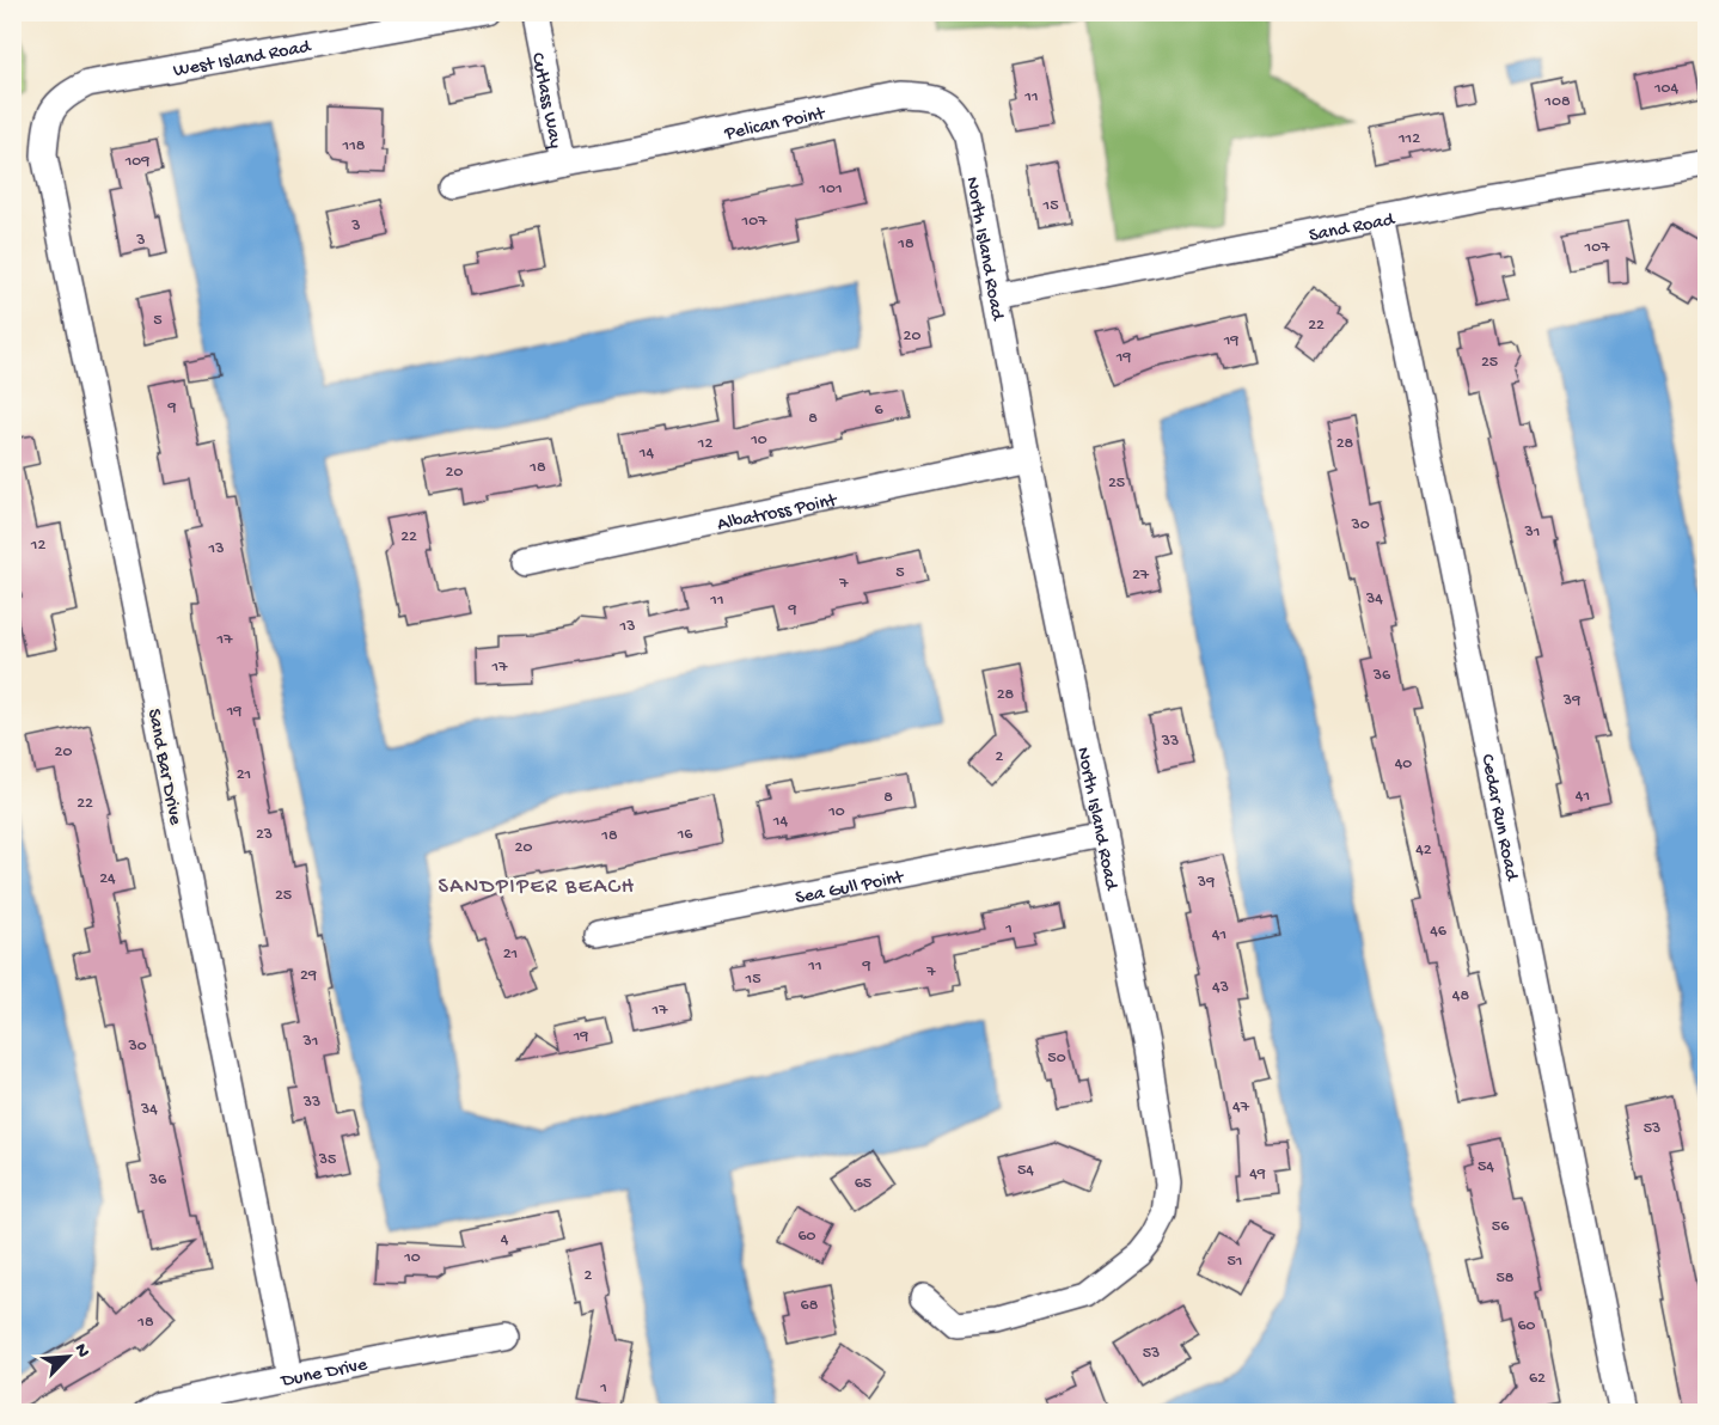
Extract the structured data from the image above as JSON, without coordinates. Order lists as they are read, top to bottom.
{
  "streets": {
    "street": [
      "West Island Road",
      "Cutlass Way",
      "Pelican Point",
      "Sand Road",
      "North Island Road",
      "Albatross Point",
      "Sand Bar Drive",
      "Cedar Run Road",
      "Sea Gull Point",
      "Dune Drive"
    ]
  },
  "crossings": [
    ["West Island Road", "Sand Bar Drive"],
    ["Cutlass Way", "Pelican Point"],
    ["Pelican Point", "North Island Road"],
    ["Sand Road", "North Island Road"],
    ["Sand Road", "Cedar Run Road"],
    ["North Island Road", "Albatross Point"],
    ["North Island Road", "Sea Gull Point"],
    ["Sand Bar Drive", "Dune Drive"]
  ],
  "districts": ["SANDPIPER BEACH"],
  "house_numbers": [
    "104",
    "11",
    "108",
    "112",
    "118",
    "109",
    "101",
    "15",
    "107",
    "3",
    "3",
    "18",
    "107",
    "5",
    "22",
    "20",
    "19",
    "19",
    "25",
    "9",
    "6",
    "8",
    "10",
    "12",
    "28",
    "14",
    "18",
    "20",
    "25",
    "30",
    "31",
    "22",
    "12",
    "13",
    "5",
    "27",
    "7",
    "34",
    "11",
    "9",
    "13",
    "17",
    "17",
    "36",
    "28",
    "39",
    "19",
    "33",
    "20",
    "2",
    "40",
    "21",
    "41",
    "8",
    "22",
    "10",
    "14",
    "23",
    "16",
    "18",
    "20",
    "42",
    "24",
    "39",
    "25",
    "1",
    "46",
    "41",
    "21",
    "11",
    "9",
    "7",
    "29",
    "15",
    "43",
    "48",
    "17",
    "19",
    "31",
    "30",
    "50",
    "33",
    "47",
    "34",
    "53",
    "35",
    "54",
    "54",
    "49",
    "36",
    "65",
    "56",
    "60",
    "4",
    "10",
    "51",
    "2",
    "58",
    "68",
    "18",
    "60",
    "53",
    "62",
    "1"
  ],
  "north": "top right"
}
